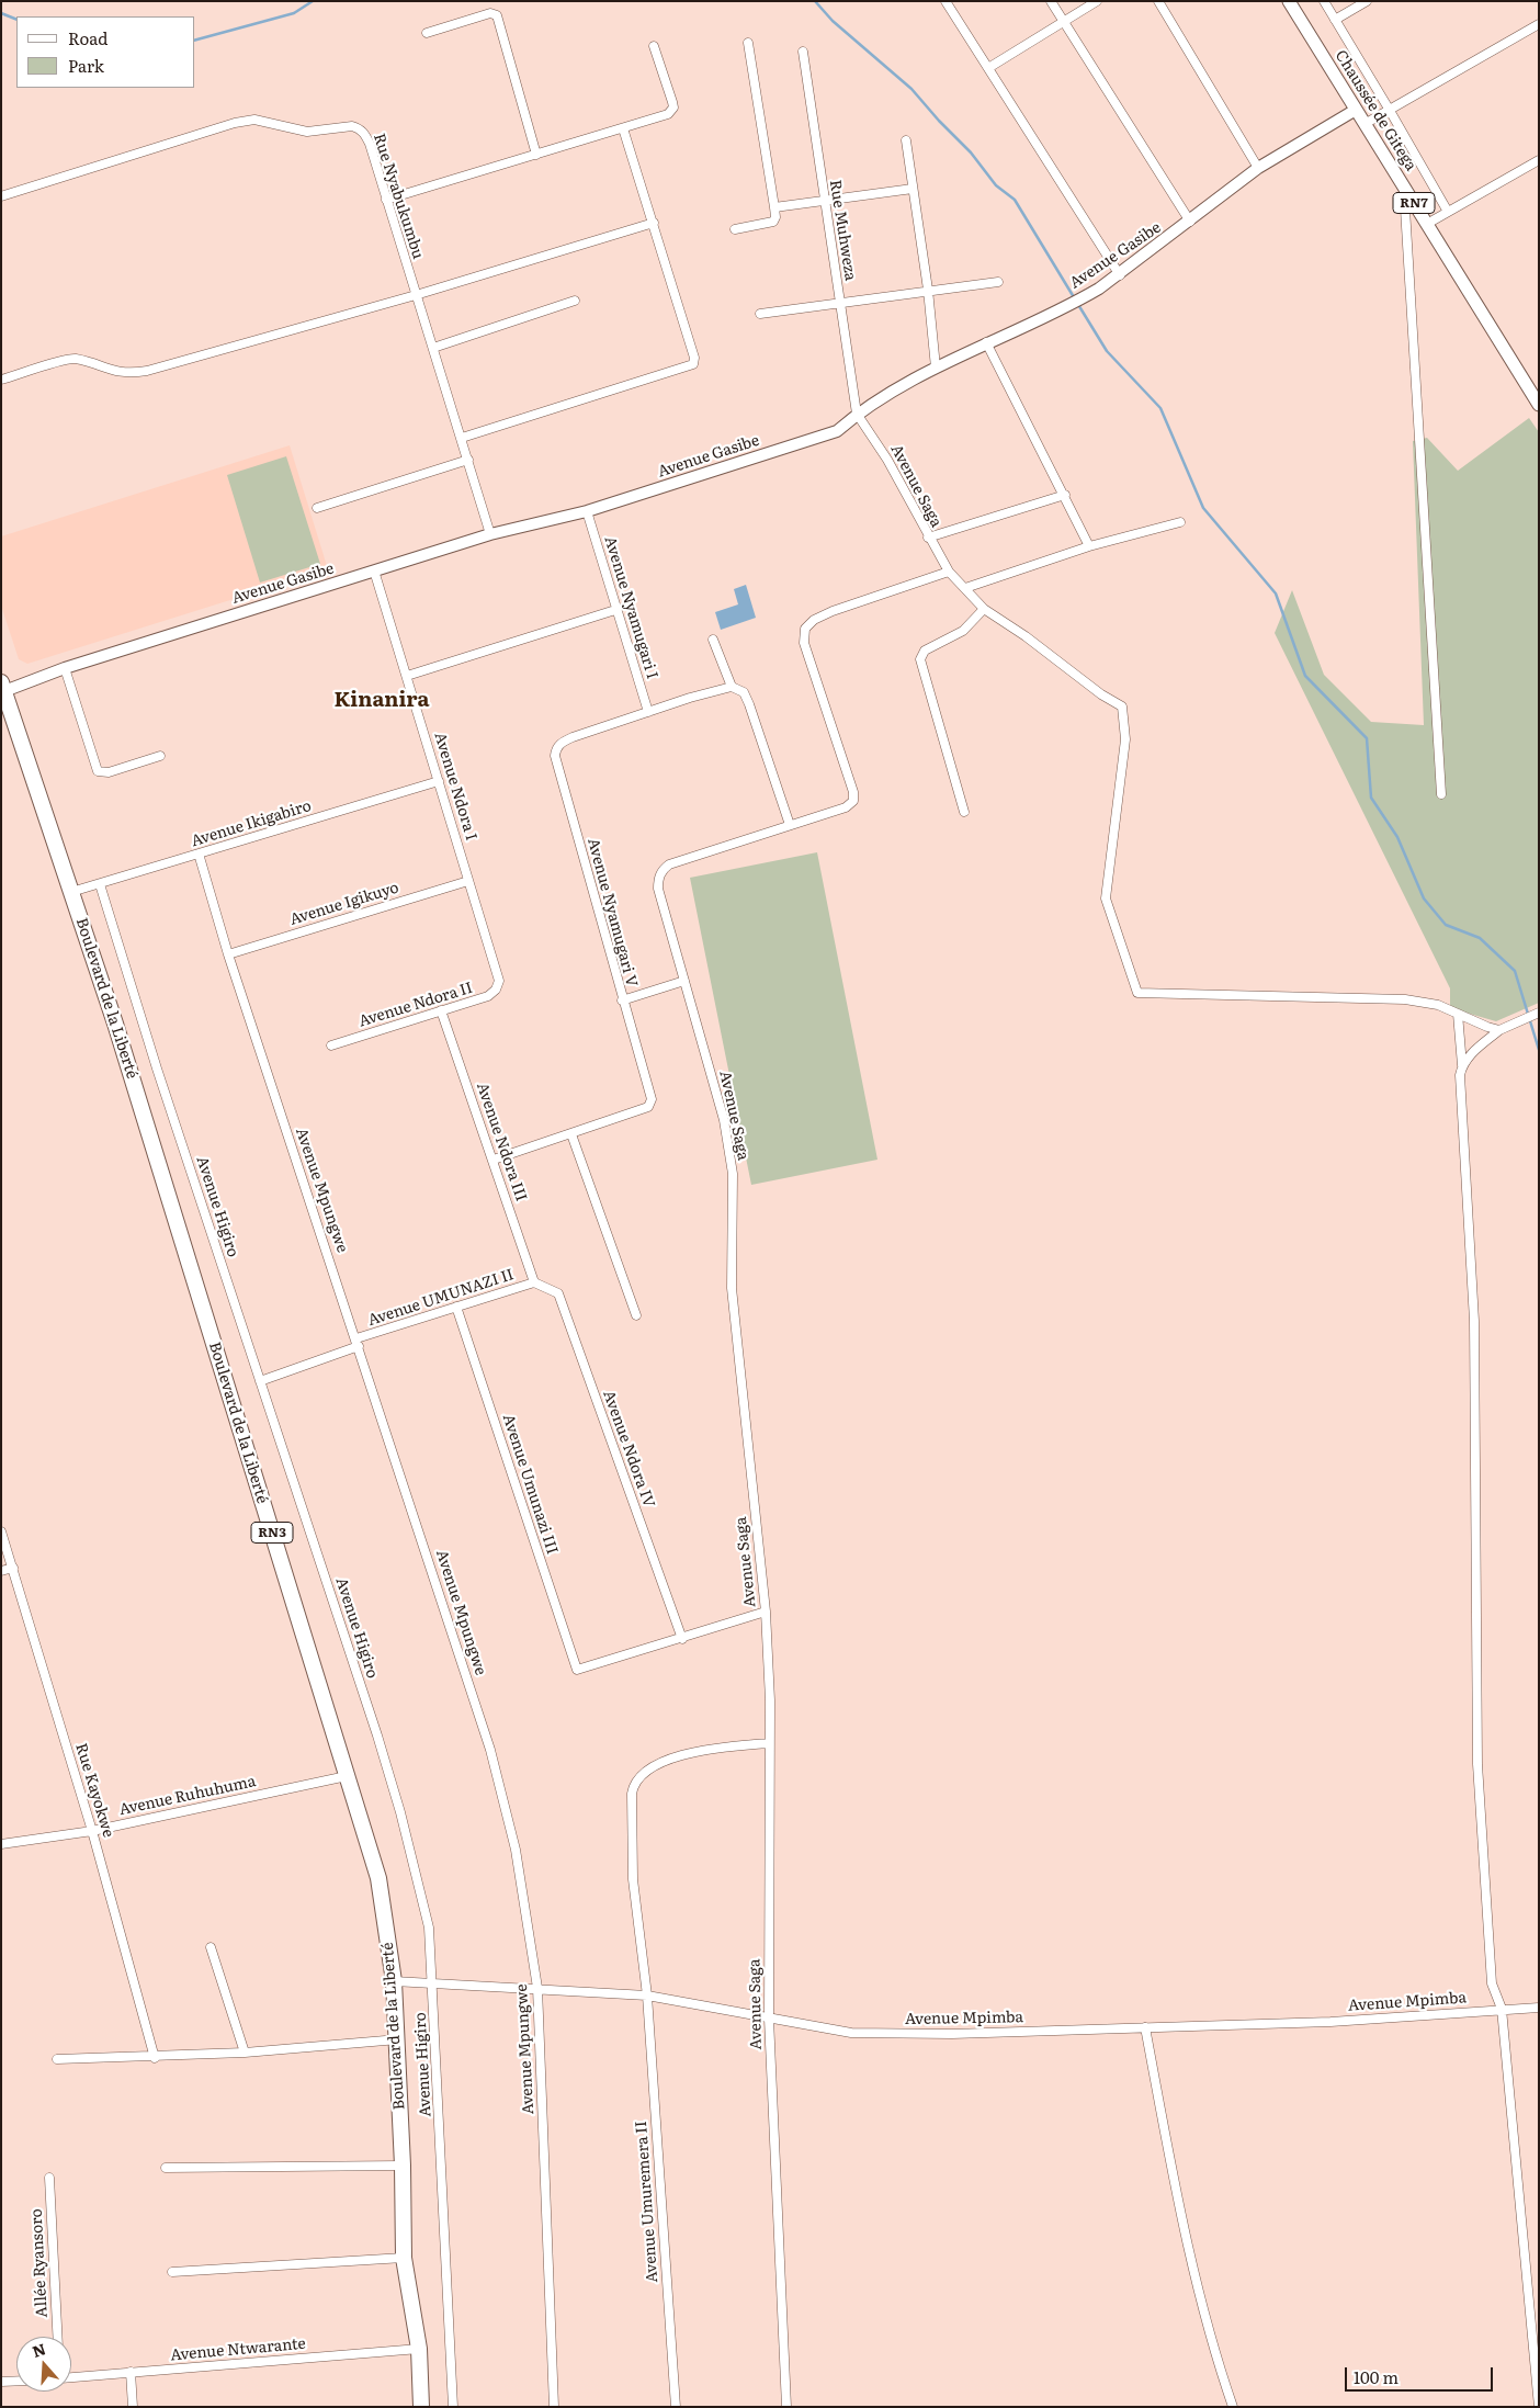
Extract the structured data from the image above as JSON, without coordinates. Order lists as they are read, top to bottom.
{
  "streets": {
    "highway": ["Boulevard de la Liberté", "RN3"],
    "main road": ["Chaussée de Gitega", "RN7"],
    "street": [
      "Rue Nyabukumbu",
      "Rue Muhweza",
      "Avenue Gasibe",
      "Avenue Saga",
      "Avenue Nyamugari I",
      "Avenue Ndora I",
      "Avenue Ikigabiro",
      "Avenue Igikuyo",
      "Avenue Nyamugari V",
      "Avenue Ndora II",
      "Avenue Ndora III",
      "Avenue Mpungwe",
      "Avenue Higiro",
      "Avenue UMUNAZI II",
      "Avenue Ndora IV",
      "Avenue Umunazi III",
      "Rue Kayokwe",
      "Avenue Ruhuhuma",
      "Avenue Mpimba",
      "Avenue Umuremera II",
      "Allée Ryansoro",
      "Avenue Ntwarante"
    ]
  },
  "crossings": [
    ["Chaussée de Gitega", "Avenue Gasibe"],
    ["Rue Nyabukumbu", "Avenue Gasibe"],
    ["Rue Muhweza", "Avenue Gasibe"],
    ["Rue Muhweza", "Avenue Saga"],
    ["Avenue Gasibe", "Avenue Saga"],
    ["Avenue Gasibe", "Avenue Nyamugari I"],
    ["Avenue Gasibe", "Avenue Ndora I"],
    ["Avenue Gasibe", "Boulevard de la Liberté"],
    ["Avenue Saga", "Avenue Mpimba"],
    ["Avenue Saga", "Avenue Umuremera II"],
    ["Avenue Nyamugari I", "Avenue Nyamugari V"],
    ["Avenue Ndora I", "Avenue Ikigabiro"],
    ["Avenue Ndora I", "Avenue Igikuyo"],
    ["Avenue Ndora I", "Avenue Ndora II"],
    ["Avenue Ikigabiro", "Boulevard de la Liberté"],
    ["Avenue Ikigabiro", "Avenue Mpungwe"],
    ["Avenue Ikigabiro", "Avenue Higiro"],
    ["Avenue Igikuyo", "Avenue Mpungwe"],
    ["Avenue Nyamugari V", "Avenue Ndora III"],
    ["Boulevard de la Liberté", "Avenue Ruhuhuma"],
    ["Boulevard de la Liberté", "Avenue Mpimba"],
    ["Boulevard de la Liberté", "Avenue Ntwarante"],
    ["Avenue Ndora II", "Avenue Ndora III"],
    ["Avenue Ndora III", "Avenue UMUNAZI II"],
    ["Avenue Ndora III", "Avenue Ndora IV"],
    ["Avenue Mpungwe", "Avenue UMUNAZI II"],
    ["Avenue Mpungwe", "Avenue Mpimba"],
    ["Avenue Higiro", "Avenue UMUNAZI II"],
    ["Avenue Higiro", "Avenue Mpimba"],
    ["Avenue UMUNAZI II", "Avenue Ndora IV"],
    ["Avenue UMUNAZI II", "Avenue Umunazi III"],
    ["Avenue Ndora IV", "Avenue Umunazi III"],
    ["Rue Kayokwe", "Avenue Ruhuhuma"],
    ["Avenue Mpimba", "Avenue Umuremera II"]
  ],
  "districts": ["Kinanira"],
  "legend": ["Road", "Park"],
  "scale_bar": "100 m",
  "north": "top"
}
